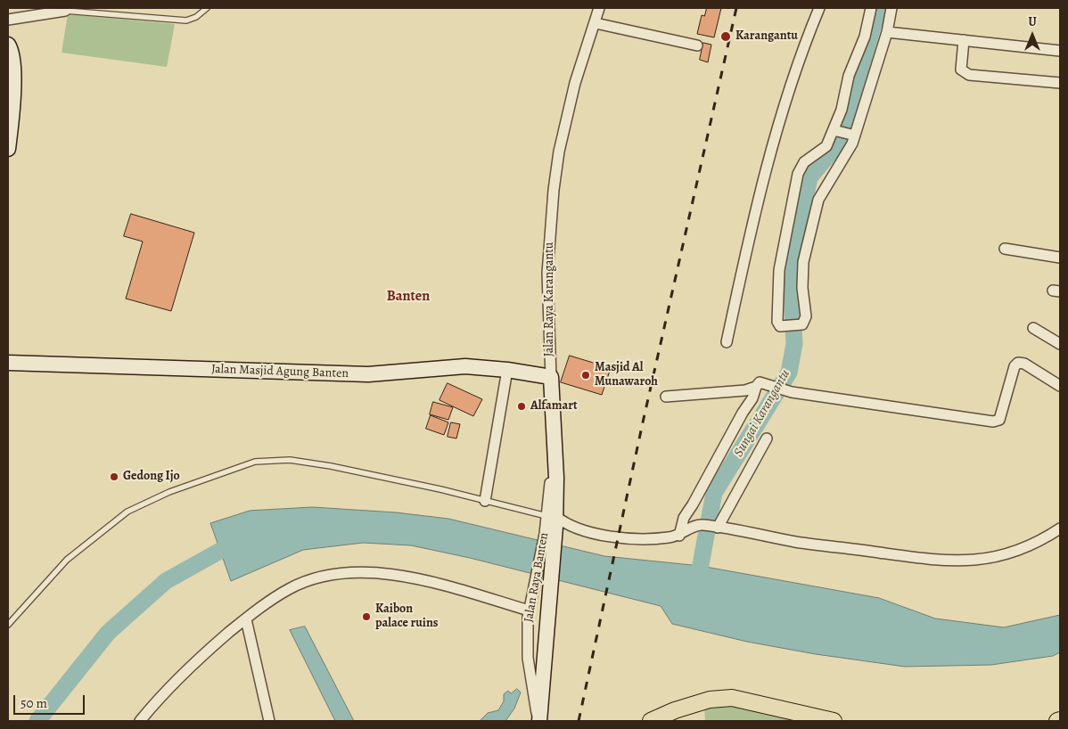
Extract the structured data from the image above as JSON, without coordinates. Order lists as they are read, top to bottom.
{
  "streets": {
    "main road": ["Jalan Raya Karangantu", "Jalan Masjid Agung Banten", "Jalan Raya Banten"]
  },
  "crossings": [
    ["Jalan Raya Karangantu", "Jalan Masjid Agung Banten"],
    ["Jalan Raya Karangantu", "Jalan Raya Banten"]
  ],
  "districts": ["Banten"],
  "water": ["Sungai Karangantu"],
  "places": [
    "Karangantu",
    "Masjid Al Munawaroh",
    "Alfamart",
    "Gedong Ijo",
    "Kaibon palace ruins"
  ],
  "scale_bar": "50 m",
  "north": "top"
}
